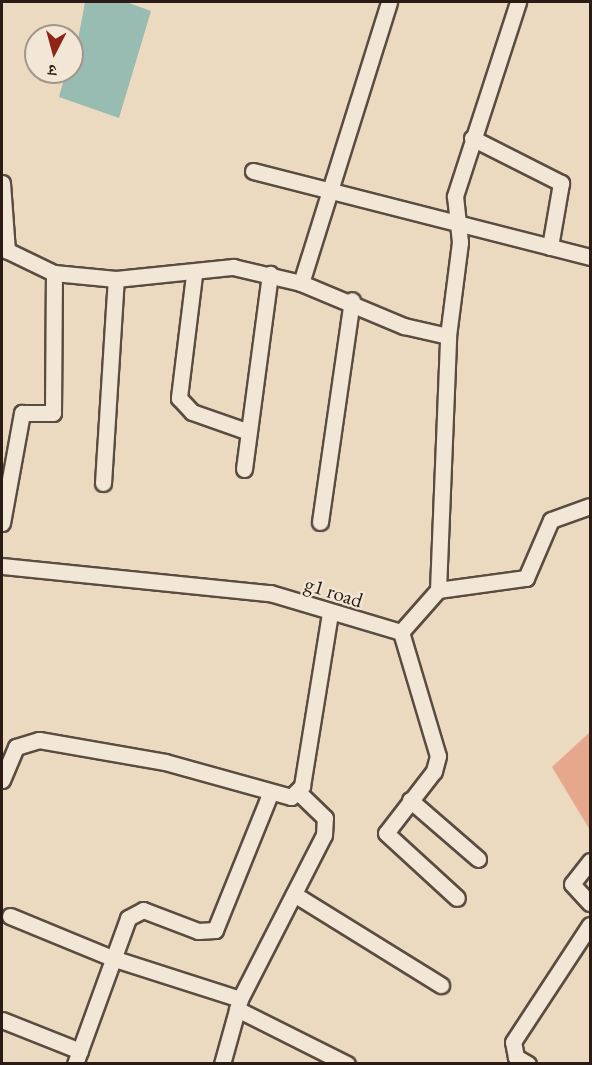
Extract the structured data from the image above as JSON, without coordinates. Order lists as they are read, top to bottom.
{
  "streets": {
    "street": ["g1 road"]
  },
  "north": "bottom"
}
